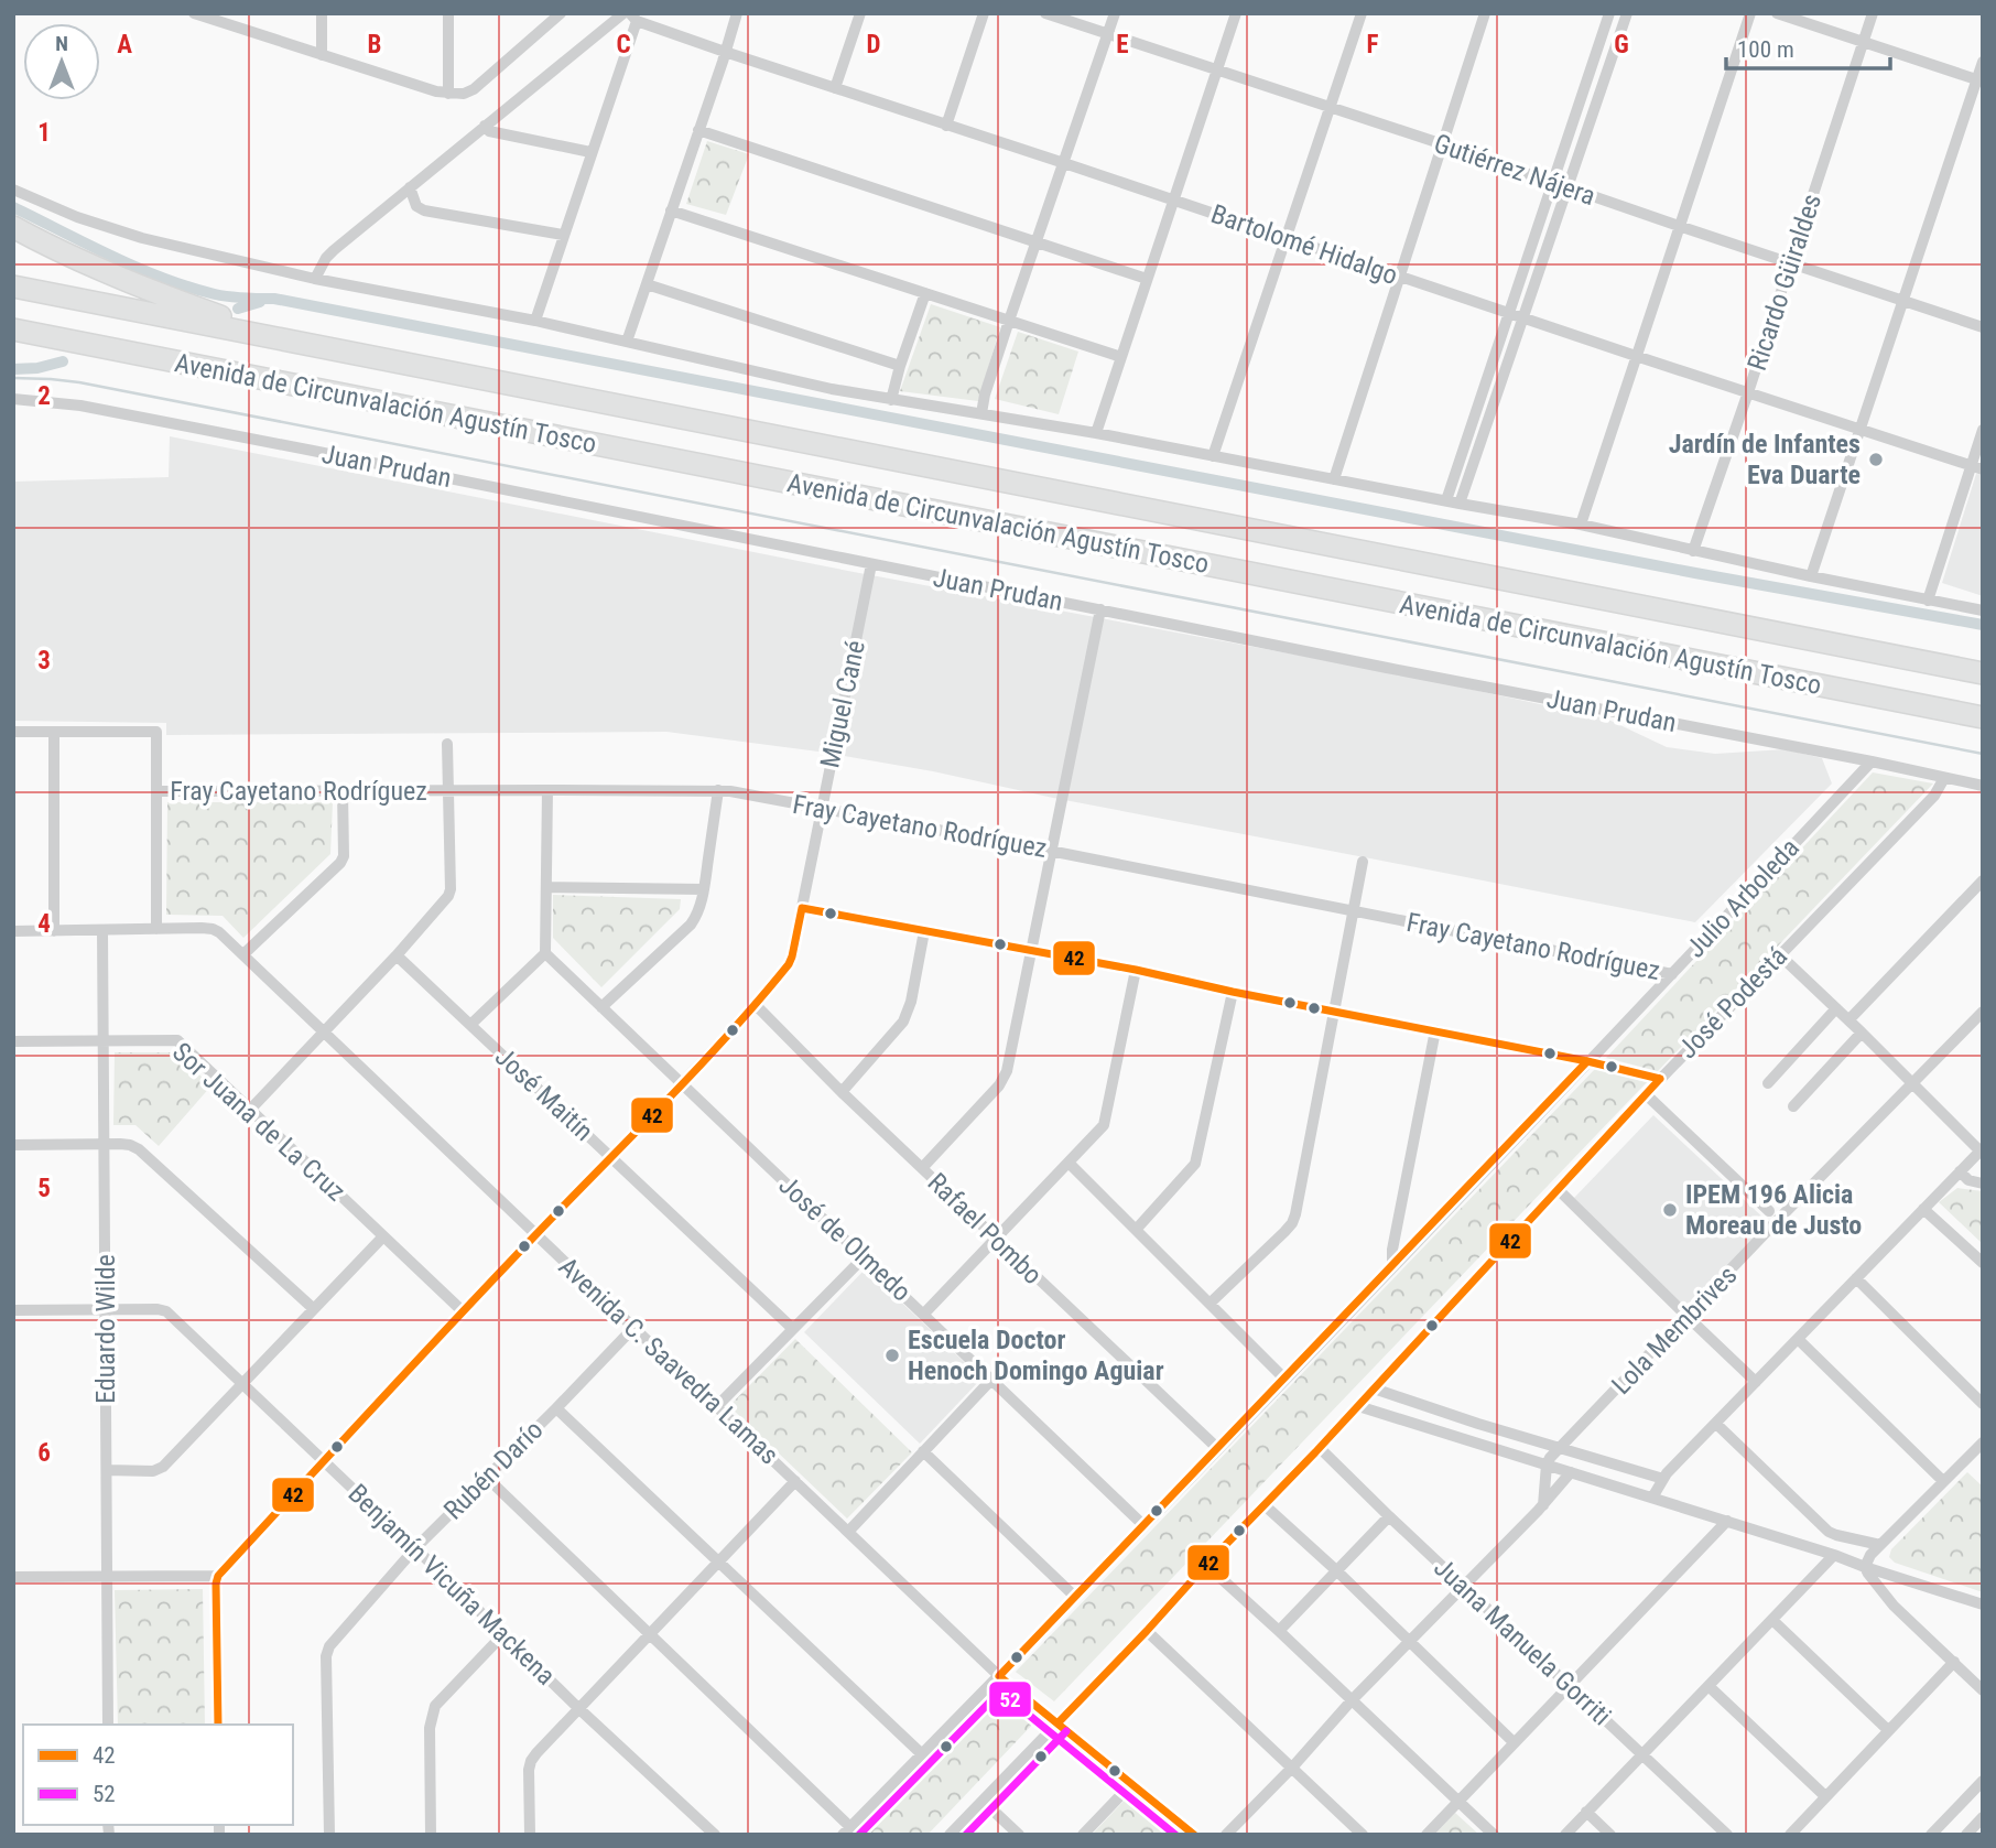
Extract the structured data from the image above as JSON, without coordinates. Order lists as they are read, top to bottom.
{
  "streets": {
    "highway": ["Avenida de Circunvalación Agustín Tosco"],
    "street": [
      "Gutiérrez Nájera",
      "Bartolomé Hidalgo",
      "Ricardo Güiraldes",
      "Juan Prudan",
      "Miguel Cané",
      "Fray Cayetano Rodríguez",
      "Julio Arboleda",
      "José Podestá",
      "José Maitín",
      "Sor Juana de La Cruz",
      "Rafael Pombo",
      "José de Olmedo",
      "Eduardo Wilde",
      "Lola Membrives",
      "Avenida C. Saavedra Lamas",
      "Rubén Darío",
      "Benjamín Vicuña Mackena",
      "Juana Manuela Gorriti"
    ]
  },
  "crossings": [
    ["Gutiérrez Nájera", "Ricardo Güiraldes"],
    ["Bartolomé Hidalgo", "Ricardo Güiraldes"],
    ["Juan Prudan", "Miguel Cané"],
    ["Juan Prudan", "Julio Arboleda"],
    ["Juan Prudan", "José Podestá"],
    ["Miguel Cané", "Fray Cayetano Rodríguez"],
    ["Miguel Cané", "José Maitín"],
    ["Miguel Cané", "Sor Juana de La Cruz"],
    ["Miguel Cané", "Rafael Pombo"],
    ["Miguel Cané", "José de Olmedo"],
    ["Miguel Cané", "Avenida C. Saavedra Lamas"],
    ["Miguel Cané", "Benjamín Vicuña Mackena"],
    ["Fray Cayetano Rodríguez", "Julio Arboleda"],
    ["Julio Arboleda", "Rafael Pombo"],
    ["Julio Arboleda", "José de Olmedo"],
    ["Julio Arboleda", "Avenida C. Saavedra Lamas"],
    ["José Podestá", "Avenida C. Saavedra Lamas"],
    ["José Podestá", "Juana Manuela Gorriti"],
    ["Sor Juana de La Cruz", "Eduardo Wilde"],
    ["Eduardo Wilde", "Avenida C. Saavedra Lamas"],
    ["Eduardo Wilde", "Benjamín Vicuña Mackena"],
    ["Avenida C. Saavedra Lamas", "Rubén Darío"],
    ["Rubén Darío", "Benjamín Vicuña Mackena"]
  ],
  "places": ["Jardín de Infantes Eva Duarte", "IPEM 196 Alicia Moreau de Justo", "Escuela Doctor Henoch Domingo Aguiar"],
  "lines": ["transit line 42", "transit line 52"],
  "legend": ["42", "52"],
  "scale_bar": "100 m",
  "north": "top",
  "grid": {
    "columns": [
      "A",
      "B",
      "C",
      "D",
      "E",
      "F",
      "G"
    ],
    "rows": [
      "1",
      "2",
      "3",
      "4",
      "5",
      "6"
    ]
  }
}
